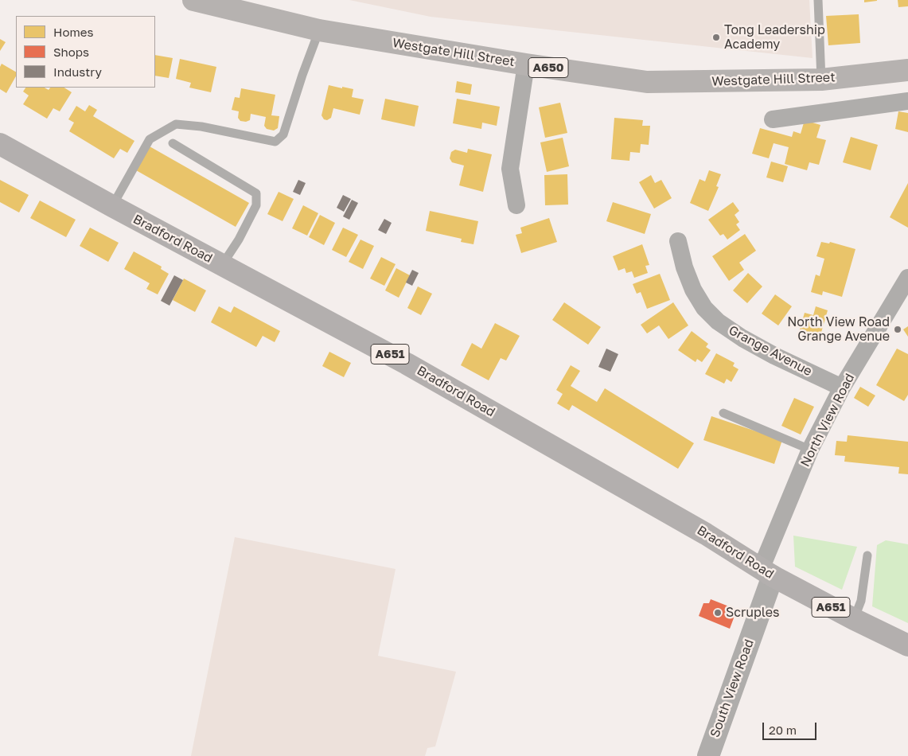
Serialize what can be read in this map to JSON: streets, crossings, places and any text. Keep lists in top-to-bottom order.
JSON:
{
  "streets": {
    "highway": ["Westgate Hill Street", "A650"],
    "main road": ["Bradford Road", "A651"],
    "street": ["Grange Avenue", "North View Road", "South View Road"]
  },
  "crossings": [
    ["Bradford Road", "North View Road"],
    ["Bradford Road", "South View Road"],
    ["Grange Avenue", "North View Road"],
    ["North View Road", "South View Road"]
  ],
  "places": ["Tong Leadership Academy", "North View Road Grange Avenue", "Scruples"],
  "legend": ["Homes", "Shops", "Industry"],
  "scale_bar": "20 m"
}
